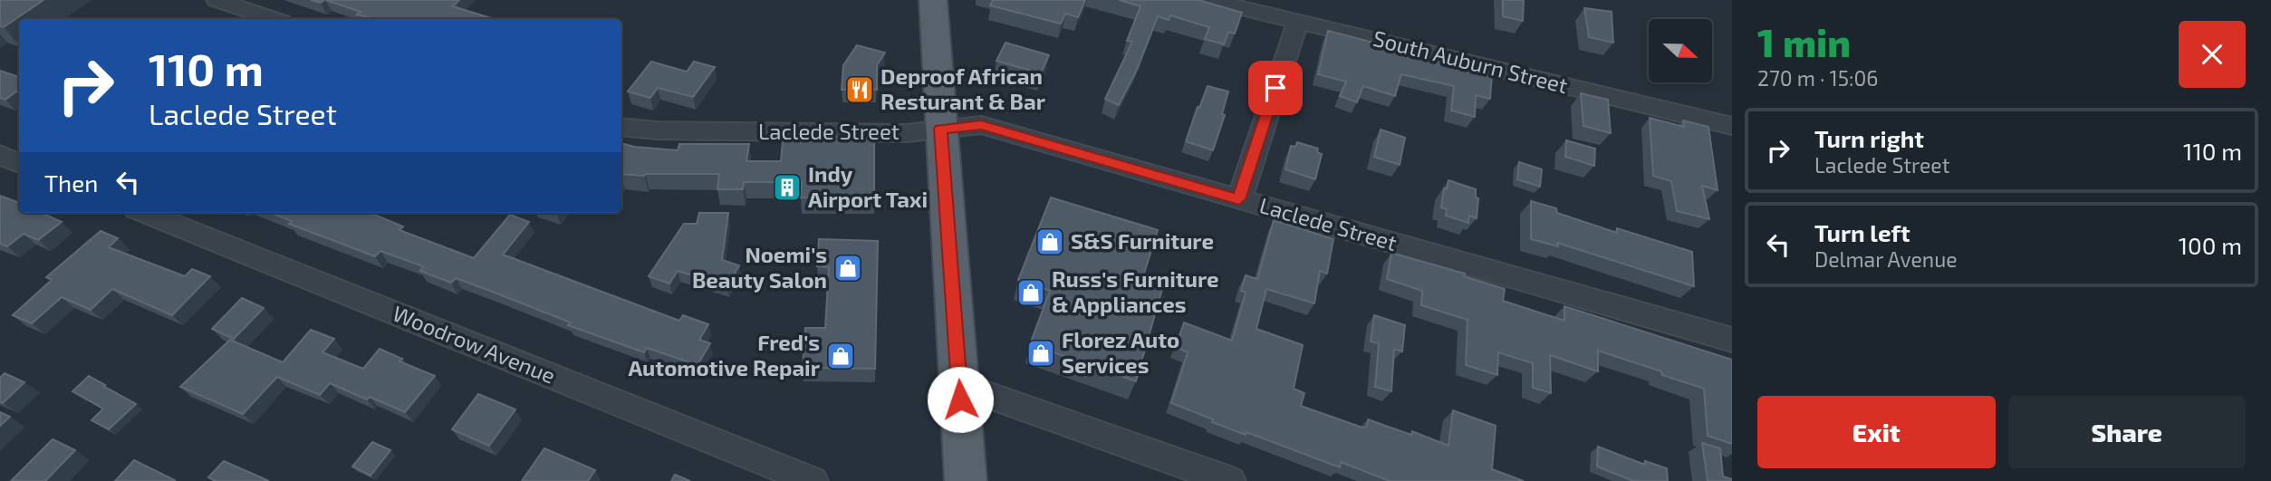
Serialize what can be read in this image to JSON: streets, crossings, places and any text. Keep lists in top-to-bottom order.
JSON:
{
  "streets": {
    "street": ["South Auburn Street", "Laclede Street", "Woodrow Avenue"]
  },
  "places": {
    "restaurant": ["Deproof African Resturant & Bar"],
    "building": ["Indy Airport Taxi"],
    "shop": [
      "S&S Furniture",
      "Noemi's Beauty Salon",
      "Russ's Furniture & Appliances",
      "Florez Auto Services",
      "Fred's Automotive Repair"
    ]
  },
  "north": "right",
  "page": {
    "heading": ["1 min", "270 m · 15:06"],
    "turn": ["110 m", "Laclede Street"],
    "list": [
      {
        "name": "Turn right",
        "note": "Laclede Street",
        "value": "110 m"
      },
      {
        "name": "Turn left",
        "note": "Delmar Avenue",
        "value": "100 m"
      }
    ],
    "then": "Then",
    "buttons": ["Exit", "Share"]
  }
}
